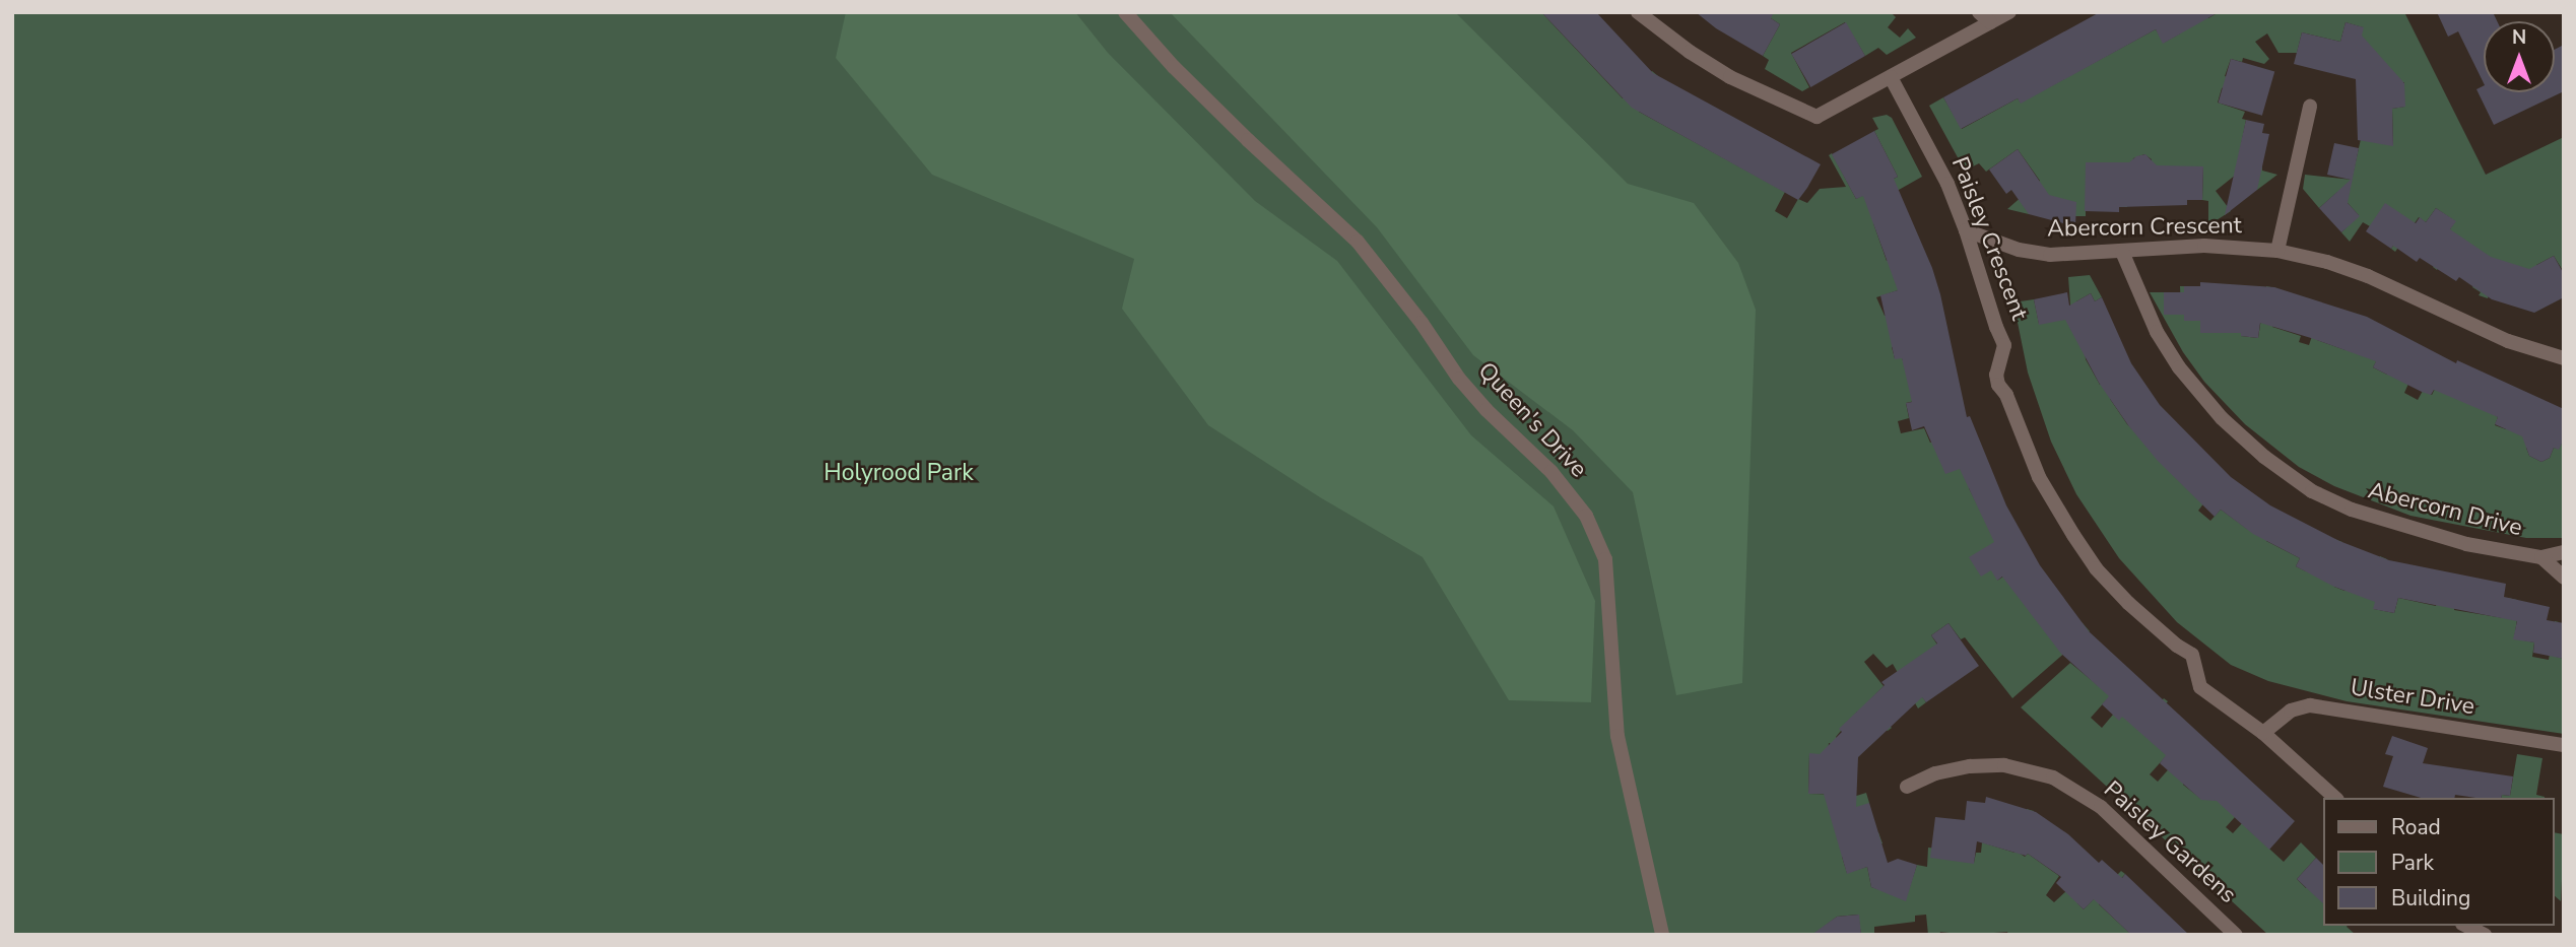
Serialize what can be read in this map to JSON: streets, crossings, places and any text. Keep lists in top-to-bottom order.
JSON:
{
  "streets": {
    "street": [
      "Abercorn Crescent",
      "Paisley Crescent",
      "Queen's Drive",
      "Abercorn Drive",
      "Ulster Drive",
      "Paisley Gardens"
    ]
  },
  "crossings": [
    ["Abercorn Crescent", "Paisley Crescent"],
    ["Abercorn Crescent", "Abercorn Drive"],
    ["Paisley Crescent", "Ulster Drive"]
  ],
  "parks": ["Holyrood Park"],
  "legend": ["Road", "Park", "Building"],
  "north": "top"
}
